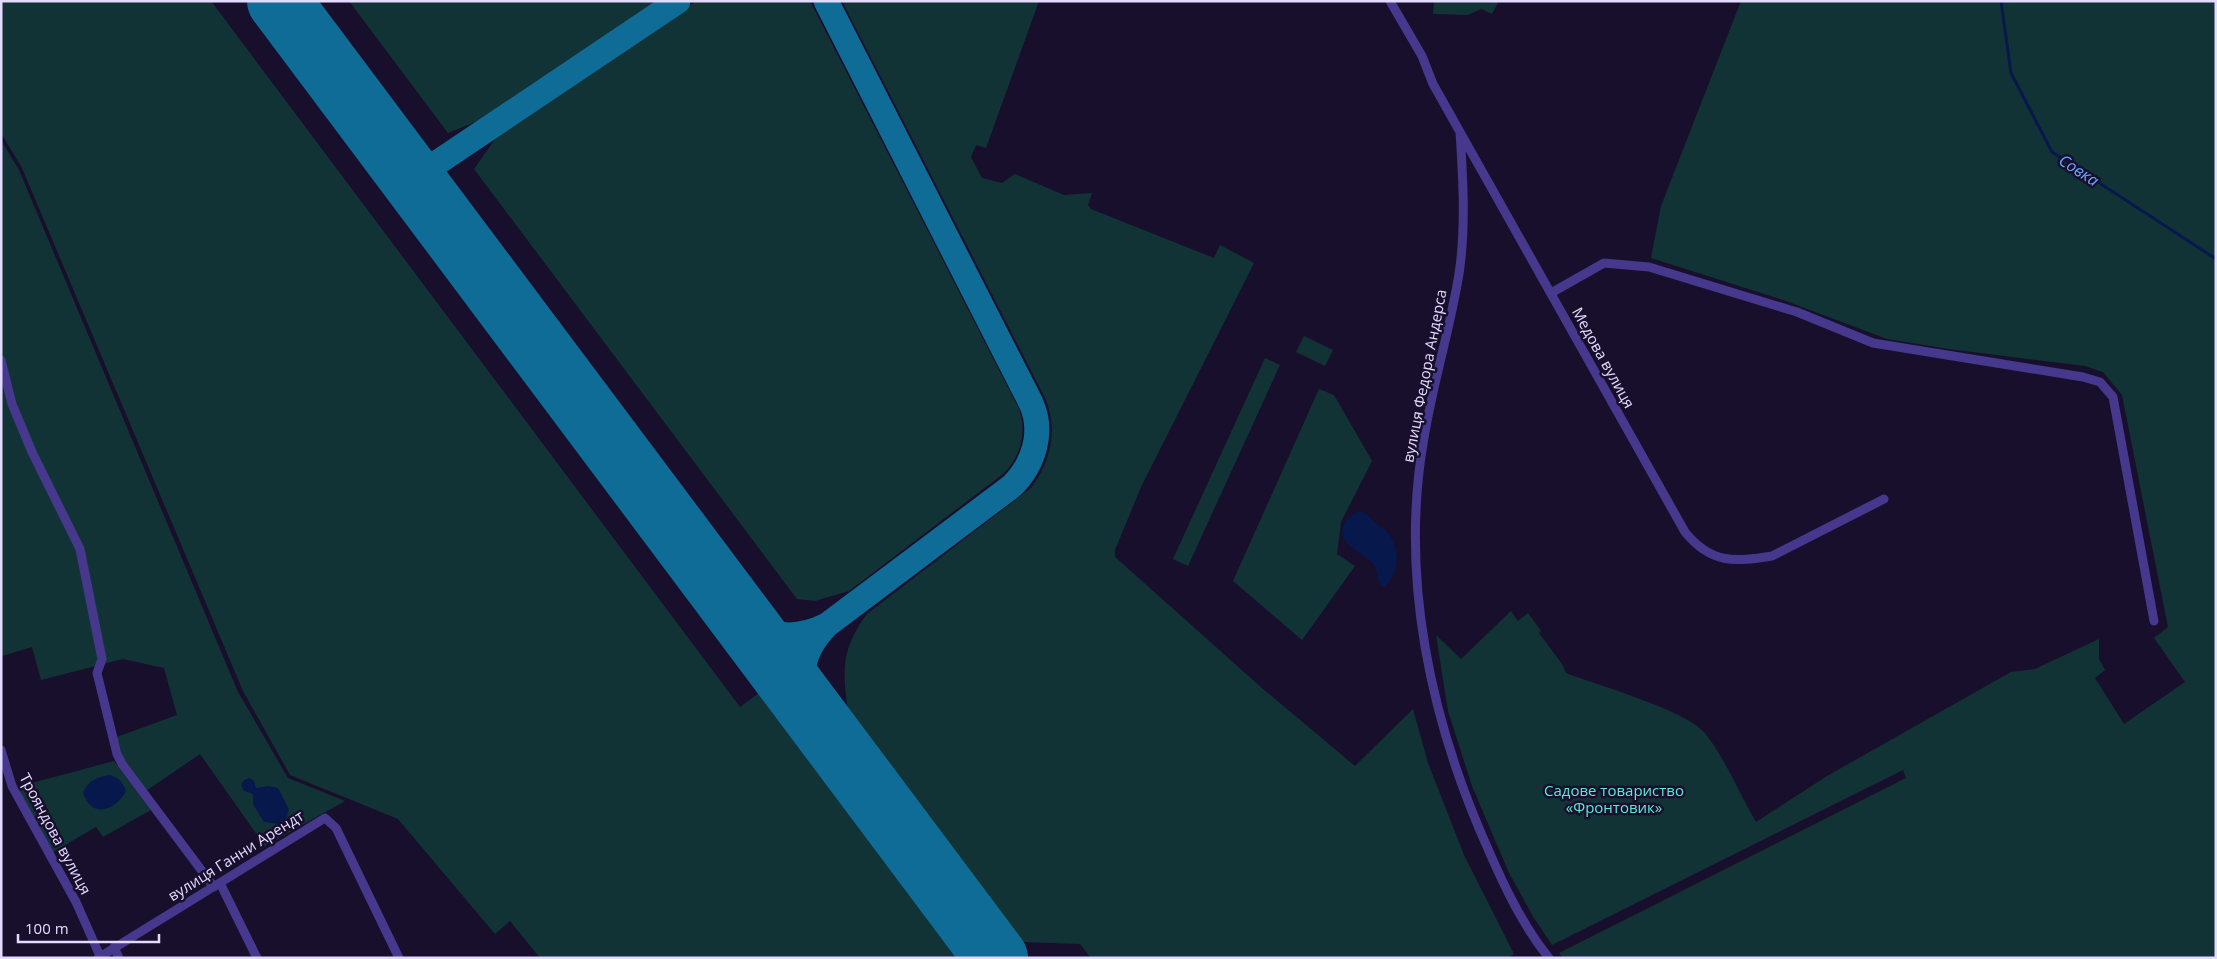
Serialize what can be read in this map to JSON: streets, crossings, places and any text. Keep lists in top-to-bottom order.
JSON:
{
  "streets": {
    "street": [
      "Медова вулиця",
      "вулиця Федора Андерса",
      "Трояндова вулиця",
      "вулиця Ганни Арендт"
    ]
  },
  "crossings": [
    ["Медова вулиця", "вулиця Федора Андерса"],
    ["Трояндова вулиця", "вулиця Ганни Арендт"]
  ],
  "water": ["Совка"],
  "parks": ["Садове товариство «Фронтовик»"],
  "scale_bar": "100 m"
}
